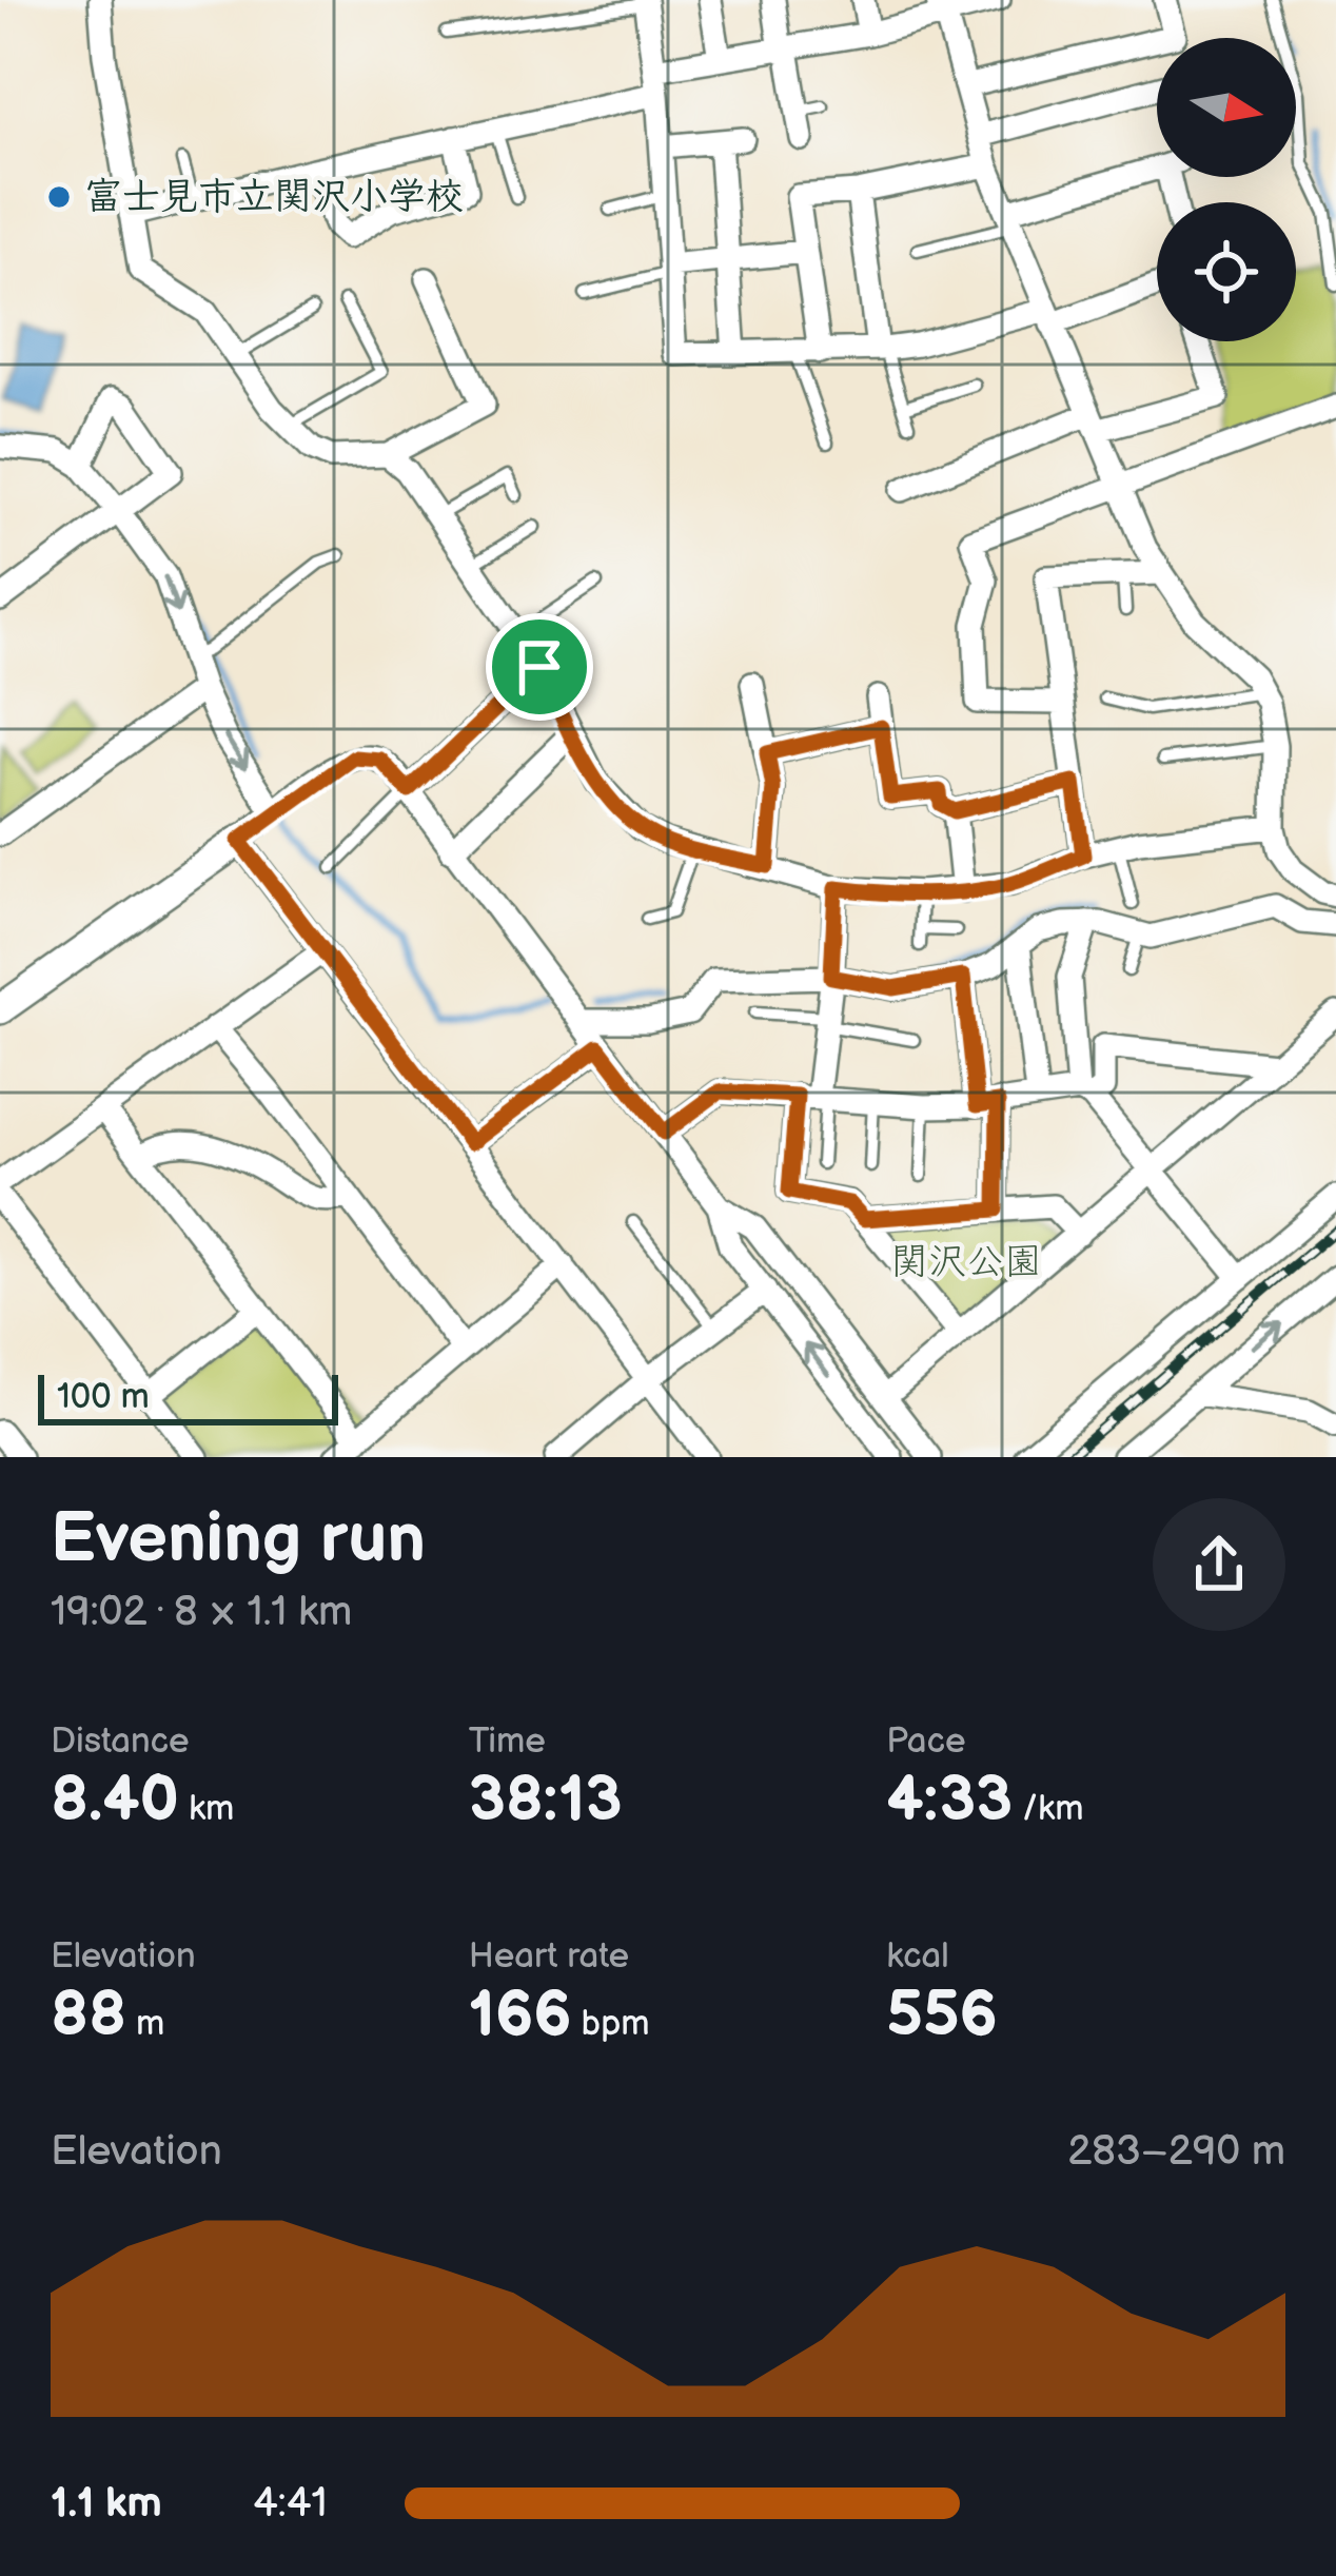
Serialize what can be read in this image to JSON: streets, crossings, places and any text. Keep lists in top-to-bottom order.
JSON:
{
  "parks": ["関沢公園"],
  "places": ["富士見市立関沢小学校"],
  "scale_bar": "100 m",
  "north": "right",
  "page": {
    "scale": "100 m",
    "heading": ["Evening run", "19:02 · 8 × 1.1 km"],
    "stats": [
      ["Distance", "8.40 km"],
      ["Time", "38:13"],
      ["Pace", "4:33 /km"],
      ["Elevation", "88 m"],
      ["Heart rate", "166 bpm"],
      ["kcal", "556"]
    ],
    "chart": ["Elevation", "283–290 m"],
    "list": [
      {
        "name": "1.1 km",
        "note": "4:41"
      }
    ]
  }
}
